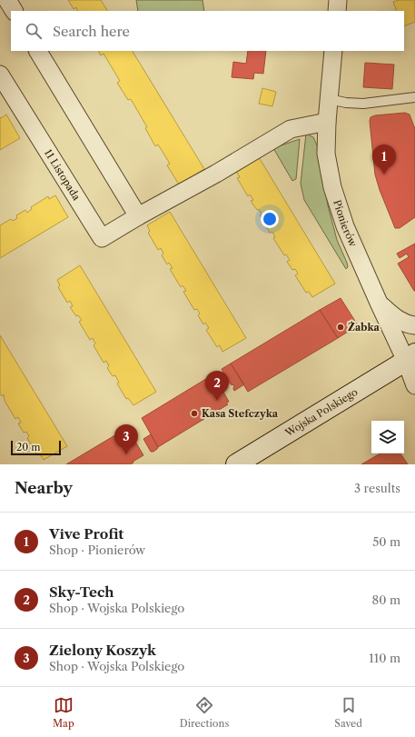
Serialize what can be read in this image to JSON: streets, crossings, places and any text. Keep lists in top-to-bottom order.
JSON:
{
  "streets": {
    "street": ["11 Listopada", "Pionierów", "Wojska Polskiego"]
  },
  "crossings": [
    ["11 Listopada", "Pionierów"],
    ["Pionierów", "Wojska Polskiego"]
  ],
  "places": ["Żabka", "Kasa Stefczyka"],
  "scale_bar": "20 m",
  "page": {
    "search": "Search here",
    "pins": ["1", "2", "3"],
    "scale": "20 m",
    "heading": ["Nearby", "3 results"],
    "list": [
      {
        "mark": "1",
        "name": "Vive Profit",
        "note": "Shop · Pionierów",
        "value": "50 m"
      },
      {
        "mark": "2",
        "name": "Sky-Tech",
        "note": "Shop · Wojska Polskiego",
        "value": "80 m"
      },
      {
        "mark": "3",
        "name": "Zielony Koszyk",
        "note": "Shop · Wojska Polskiego",
        "value": "110 m"
      }
    ],
    "nav": ["Map", "Directions", "Saved"]
  }
}
